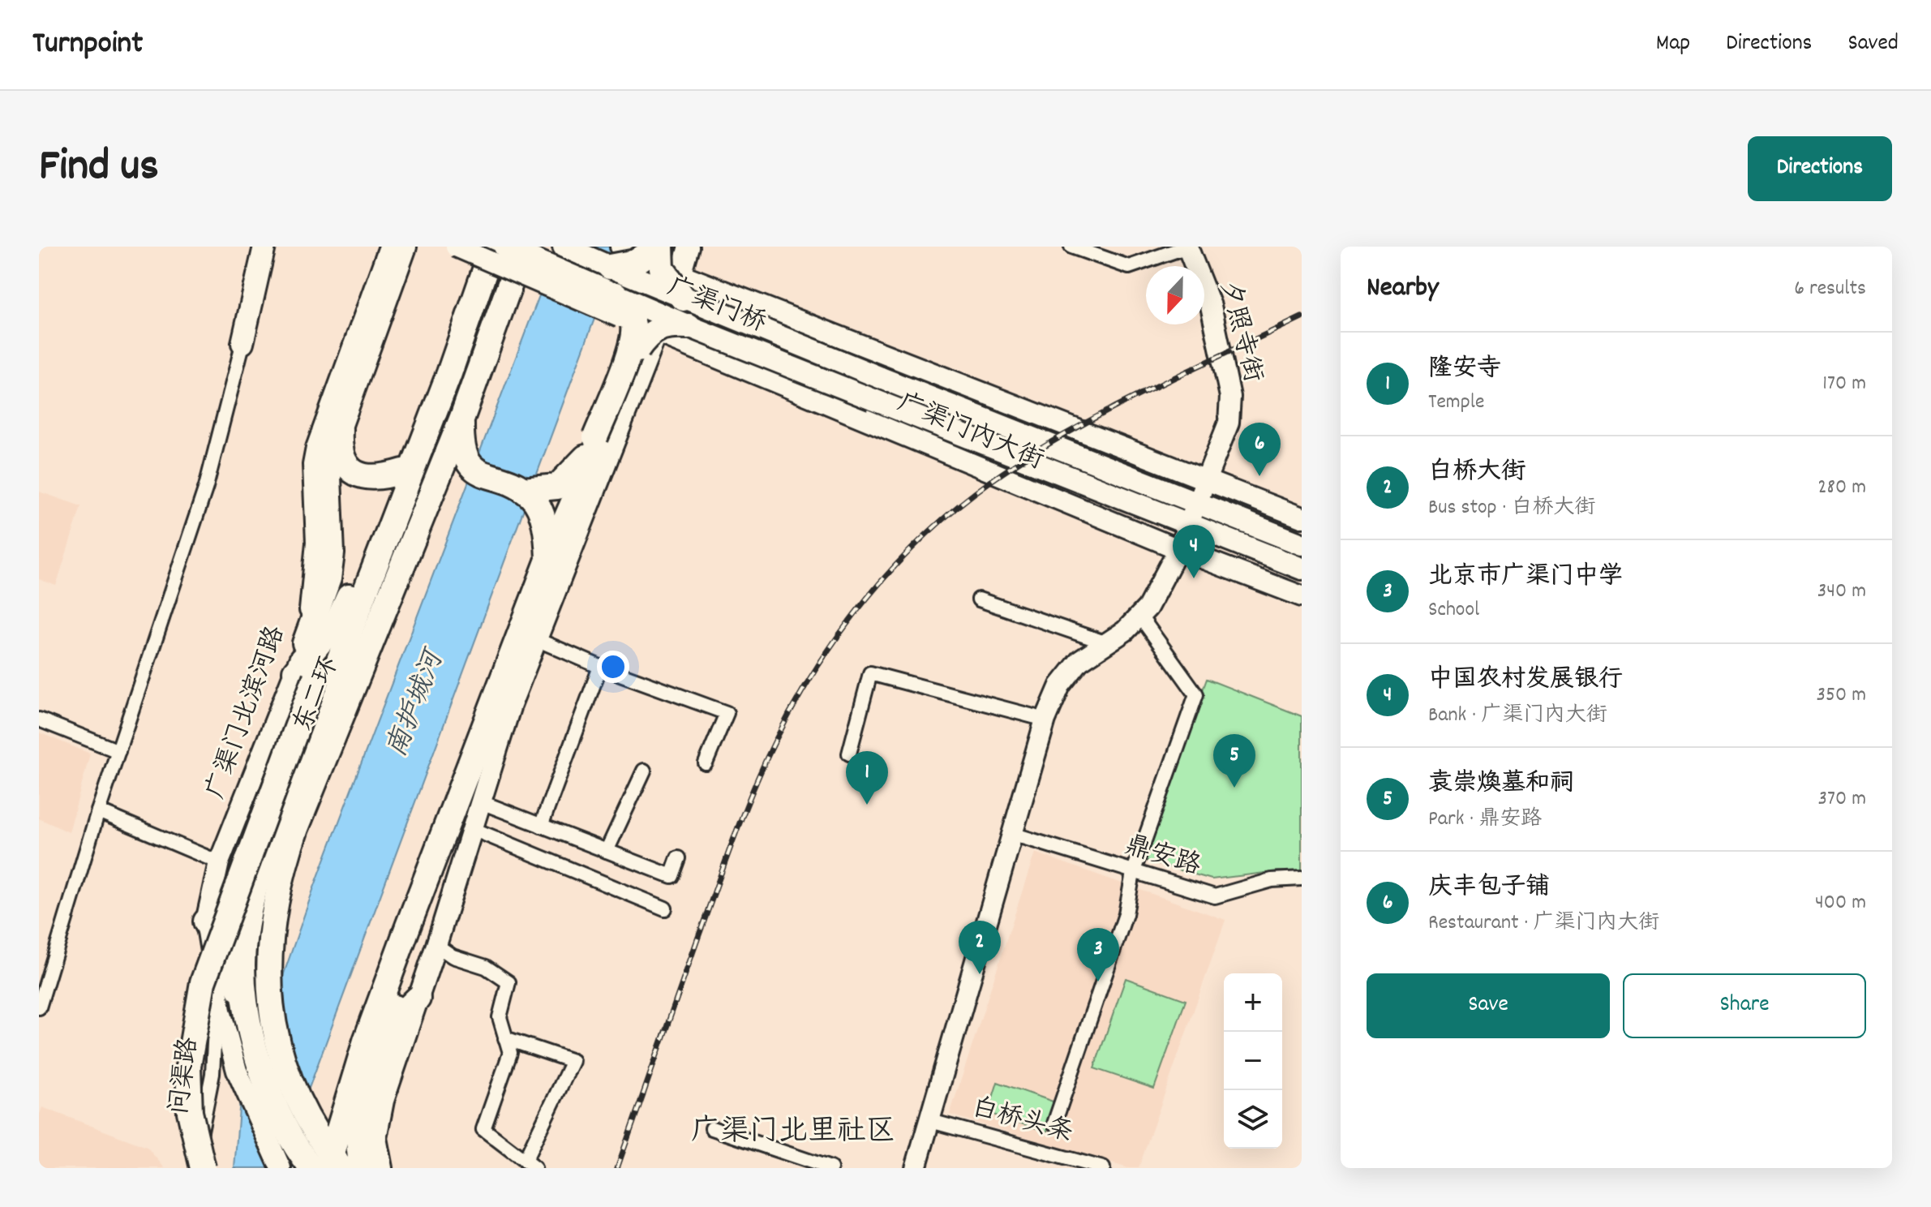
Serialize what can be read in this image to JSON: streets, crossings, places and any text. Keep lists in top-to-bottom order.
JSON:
{
  "streets": {
    "highway": ["东二环"],
    "main road": ["广渠门桥", "广渠门内大街"],
    "street": [
      "夕照寺街",
      "广渠门北滨河路",
      "鼎安路",
      "问渠路",
      "白桥头条"
    ]
  },
  "crossings": [
    ["广渠门桥", "广渠门内大街"],
    ["夕照寺街", "广渠门内大街"],
    ["广渠门北滨河路", "问渠路"]
  ],
  "districts": ["广渠门北里社区"],
  "water": ["南护城河"],
  "north": "bottom",
  "page": {
    "header": "Turnpoint",
    "nav": ["Map", "Directions", "Saved"],
    "title": "Find us",
    "buttons": [
      "Directions",
      ["Save", "Share"]
    ],
    "heading": ["Nearby", "6 results"],
    "list": [
      {
        "mark": "1",
        "name": "隆安寺",
        "note": "Temple",
        "value": "170 m"
      },
      {
        "mark": "2",
        "name": "白桥大街",
        "note": "Bus stop · 白桥大街",
        "value": "280 m"
      },
      {
        "mark": "3",
        "name": "北京市广渠门中学",
        "note": "School",
        "value": "340 m"
      },
      {
        "mark": "4",
        "name": "中国农村发展银行",
        "note": "Bank · 广渠门内大街",
        "value": "350 m"
      },
      {
        "mark": "5",
        "name": "袁崇焕墓和祠",
        "note": "Park · 鼎安路",
        "value": "370 m"
      },
      {
        "mark": "6",
        "name": "庆丰包子铺",
        "note": "Restaurant · 广渠门内大街",
        "value": "400 m"
      }
    ],
    "pins": [
      "6",
      "4",
      "5",
      "1",
      "2",
      "3"
    ],
    "map_buttons": ["+", "−"]
  }
}
